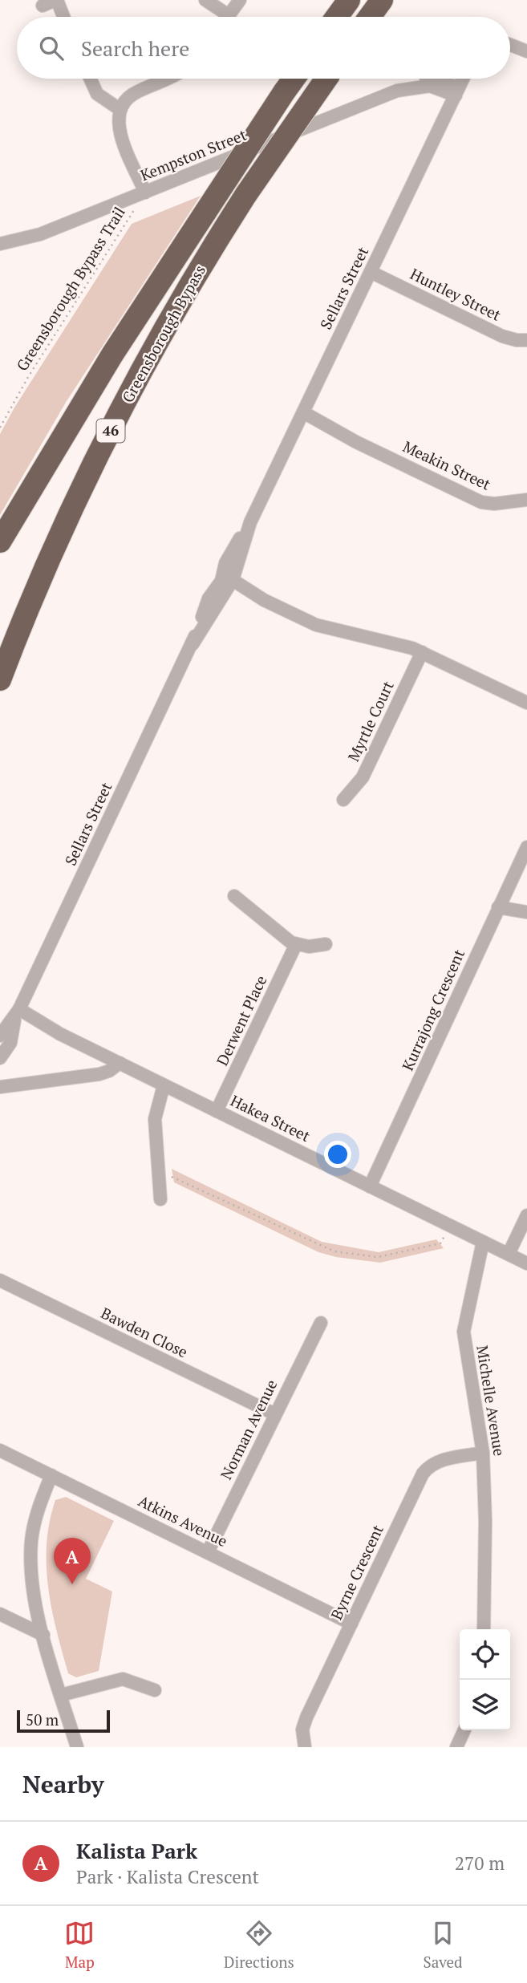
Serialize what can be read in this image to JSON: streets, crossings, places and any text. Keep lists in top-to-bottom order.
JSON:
{
  "streets": {
    "highway": ["Greensborough Bypass", "46"],
    "street": [
      "Kempston Street",
      "Sellars Street",
      "Huntley Street",
      "Meakin Street",
      "Myrtle Court",
      "Kurrajong Crescent",
      "Derwent Place",
      "Hakea Street",
      "Bawden Close",
      "Michelle Avenue",
      "Norman Avenue",
      "Atkins Avenue",
      "Byrne Crescent"
    ],
    "path": ["Greensborough Bypass Trail"]
  },
  "crossings": [
    ["Kempston Street", "Sellars Street"],
    ["Kempston Street", "Greensborough Bypass Trail"],
    ["Sellars Street", "Huntley Street"],
    ["Sellars Street", "Meakin Street"],
    ["Sellars Street", "Hakea Street"],
    ["Kurrajong Crescent", "Hakea Street"],
    ["Derwent Place", "Hakea Street"],
    ["Hakea Street", "Michelle Avenue"],
    ["Bawden Close", "Norman Avenue"],
    ["Michelle Avenue", "Byrne Crescent"],
    ["Norman Avenue", "Atkins Avenue"],
    ["Atkins Avenue", "Byrne Crescent"]
  ],
  "scale_bar": "50 m",
  "page": {
    "search": "Search here",
    "pins": "A",
    "scale": "50 m",
    "heading": "Nearby",
    "list": [
      {
        "mark": "A",
        "name": "Kalista Park",
        "note": "Park · Kalista Crescent",
        "value": "270 m"
      }
    ],
    "nav": ["Map", "Directions", "Saved"]
  }
}
